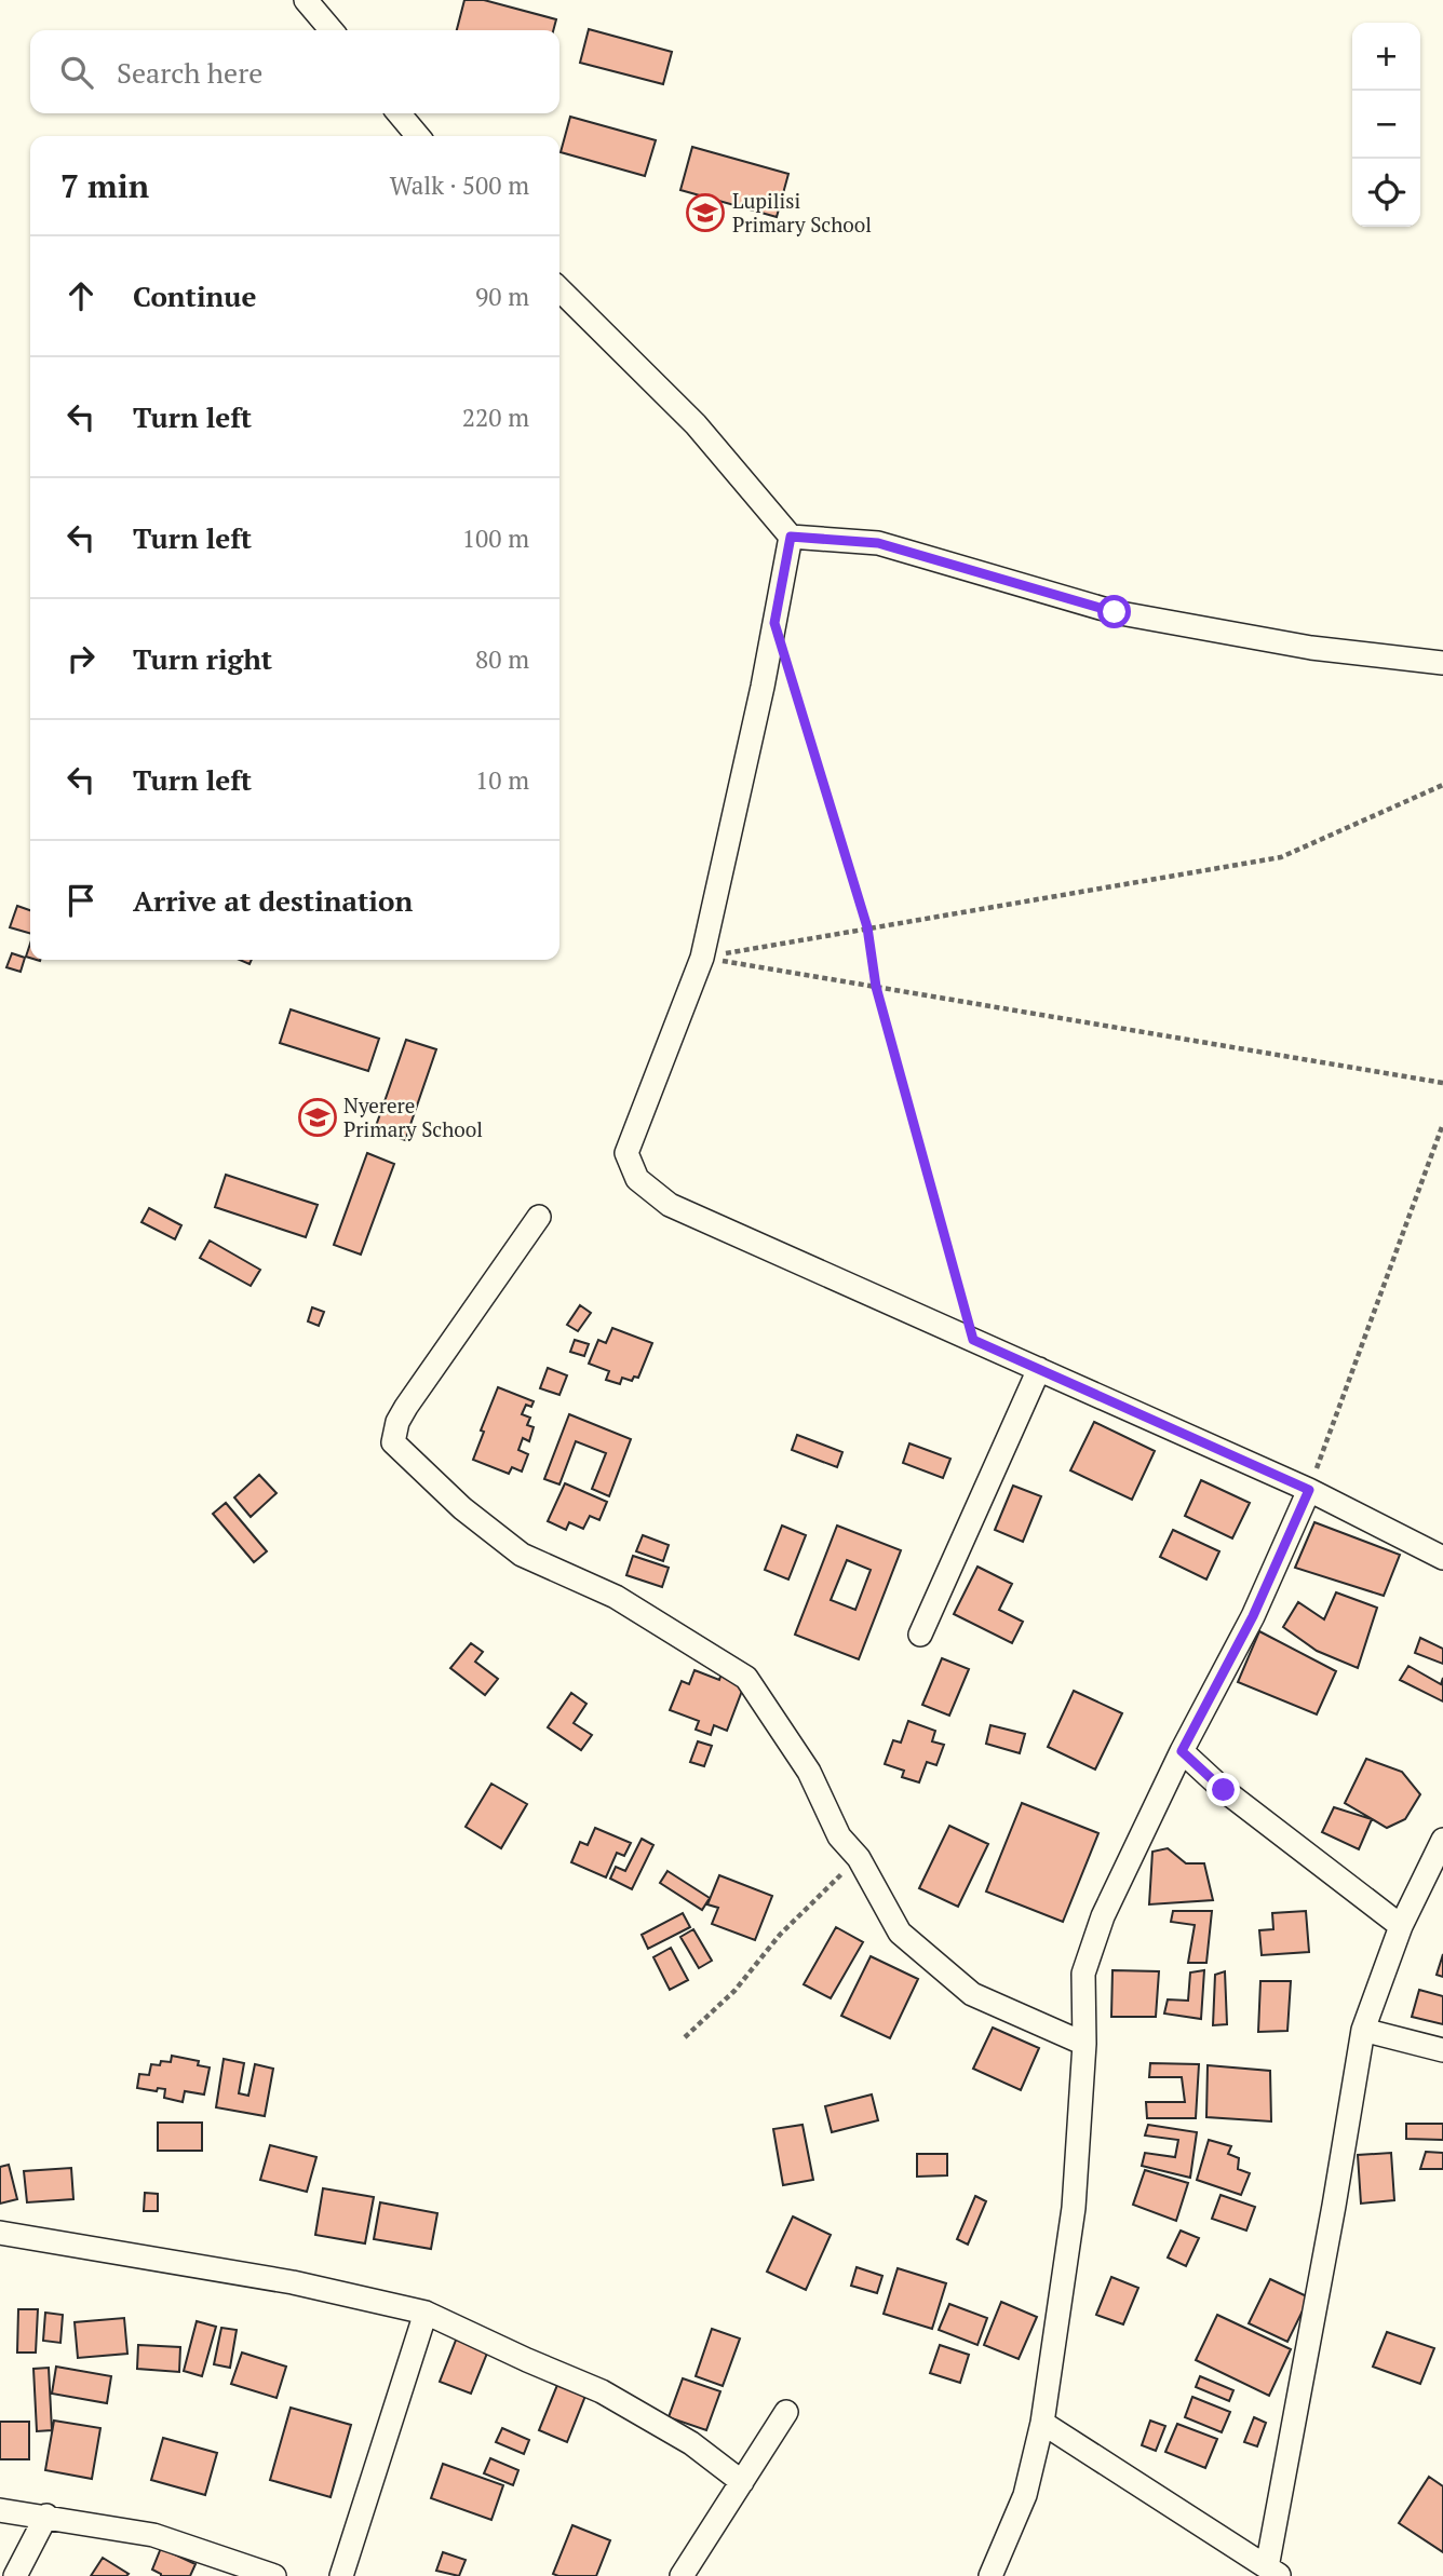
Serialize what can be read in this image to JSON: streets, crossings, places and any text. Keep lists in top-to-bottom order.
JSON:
{
  "places": {
    "school or university": ["Lupilisi Primary School", "Nyerere Primary School"]
  },
  "page": {
    "map_buttons": ["+", "−"],
    "search": "Search here",
    "heading": ["7 min", "Walk · 500 m"],
    "list": [
      ["Continue", "90 m"],
      ["Turn left", "220 m"],
      ["Turn left", "100 m"],
      ["Turn right", "80 m"],
      ["Turn left", "10 m"],
      "Arrive at destination"
    ]
  }
}
